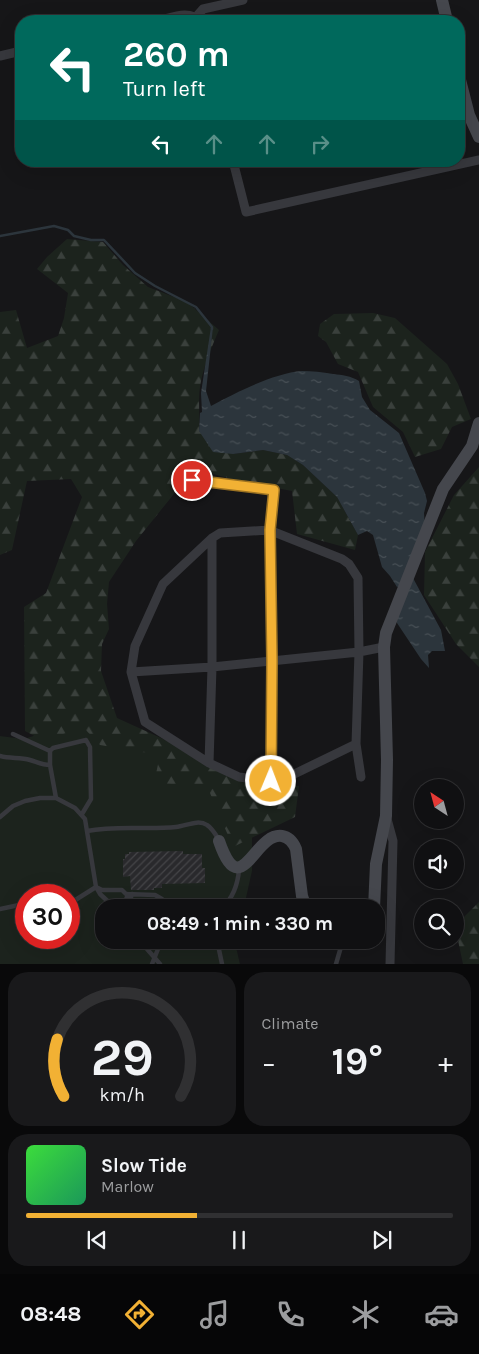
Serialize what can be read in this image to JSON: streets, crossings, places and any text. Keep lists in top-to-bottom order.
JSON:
{
  "north": "top left",
  "page": {
    "turn": ["260 m", "Turn left"],
    "limit": "30",
    "trip": "08:49 · 1 min · 330 m",
    "tile": "Climate",
    "heat": ["−", "19°", "+"],
    "song": ["Slow Tide", "Marlow"],
    "tabs": "08:48",
    "gauge": ["29", "km/h"]
  }
}
